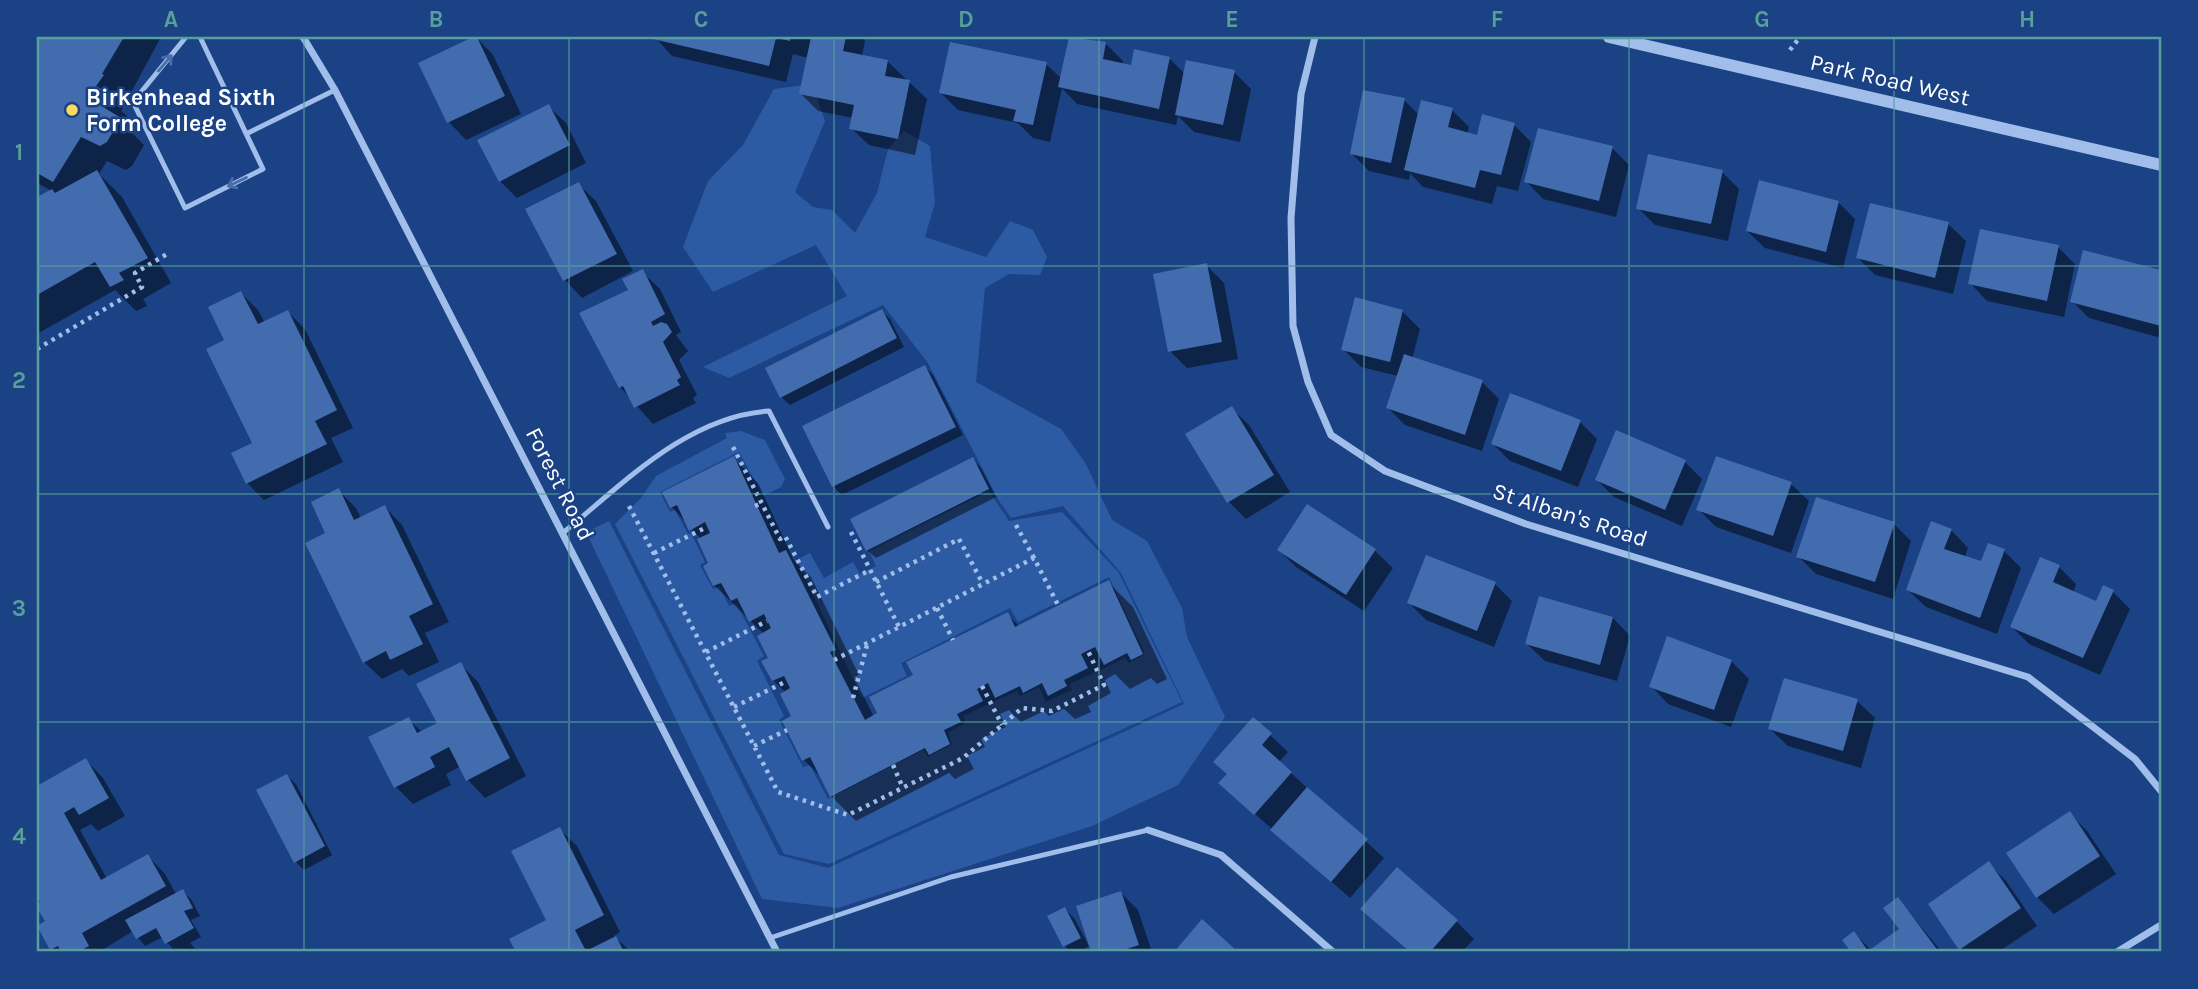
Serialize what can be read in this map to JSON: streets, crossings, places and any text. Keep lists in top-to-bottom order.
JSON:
{
  "streets": {
    "street": ["Park Road West", "Forest Road", "St Alban's Road"]
  },
  "places": ["Birkenhead Sixth Form College"],
  "grid": {
    "columns": [
      "A",
      "B",
      "C",
      "D",
      "E",
      "F",
      "G",
      "H"
    ],
    "rows": [
      "1",
      "2",
      "3",
      "4"
    ]
  }
}
